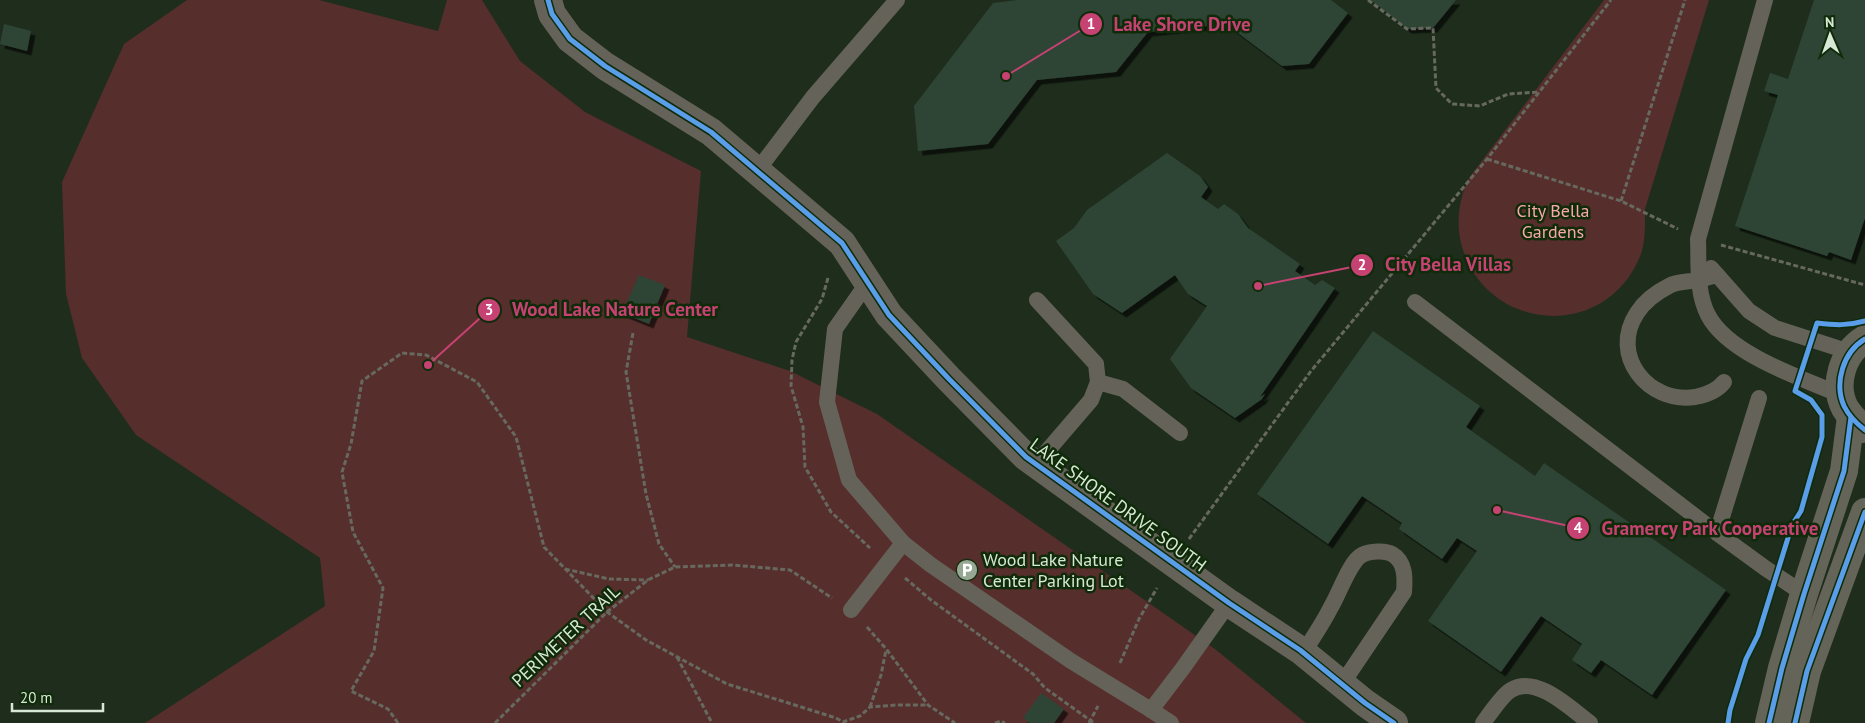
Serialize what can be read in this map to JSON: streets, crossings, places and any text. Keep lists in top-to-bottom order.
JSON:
{
  "streets": {
    "street": ["LAKE SHORE DRIVE SOUTH"],
    "path": ["PERIMETER TRAIL"]
  },
  "parks": ["City Bella Gardens"],
  "places": {
    "other": [
      "Lake Shore Drive",
      "City Bella Villas",
      "Wood Lake Nature Center",
      "Gramercy Park Cooperative"
    ],
    "parking": ["Wood Lake Nature Center Parking Lot"]
  },
  "scale_bar": "20 m",
  "north": "top"
}
